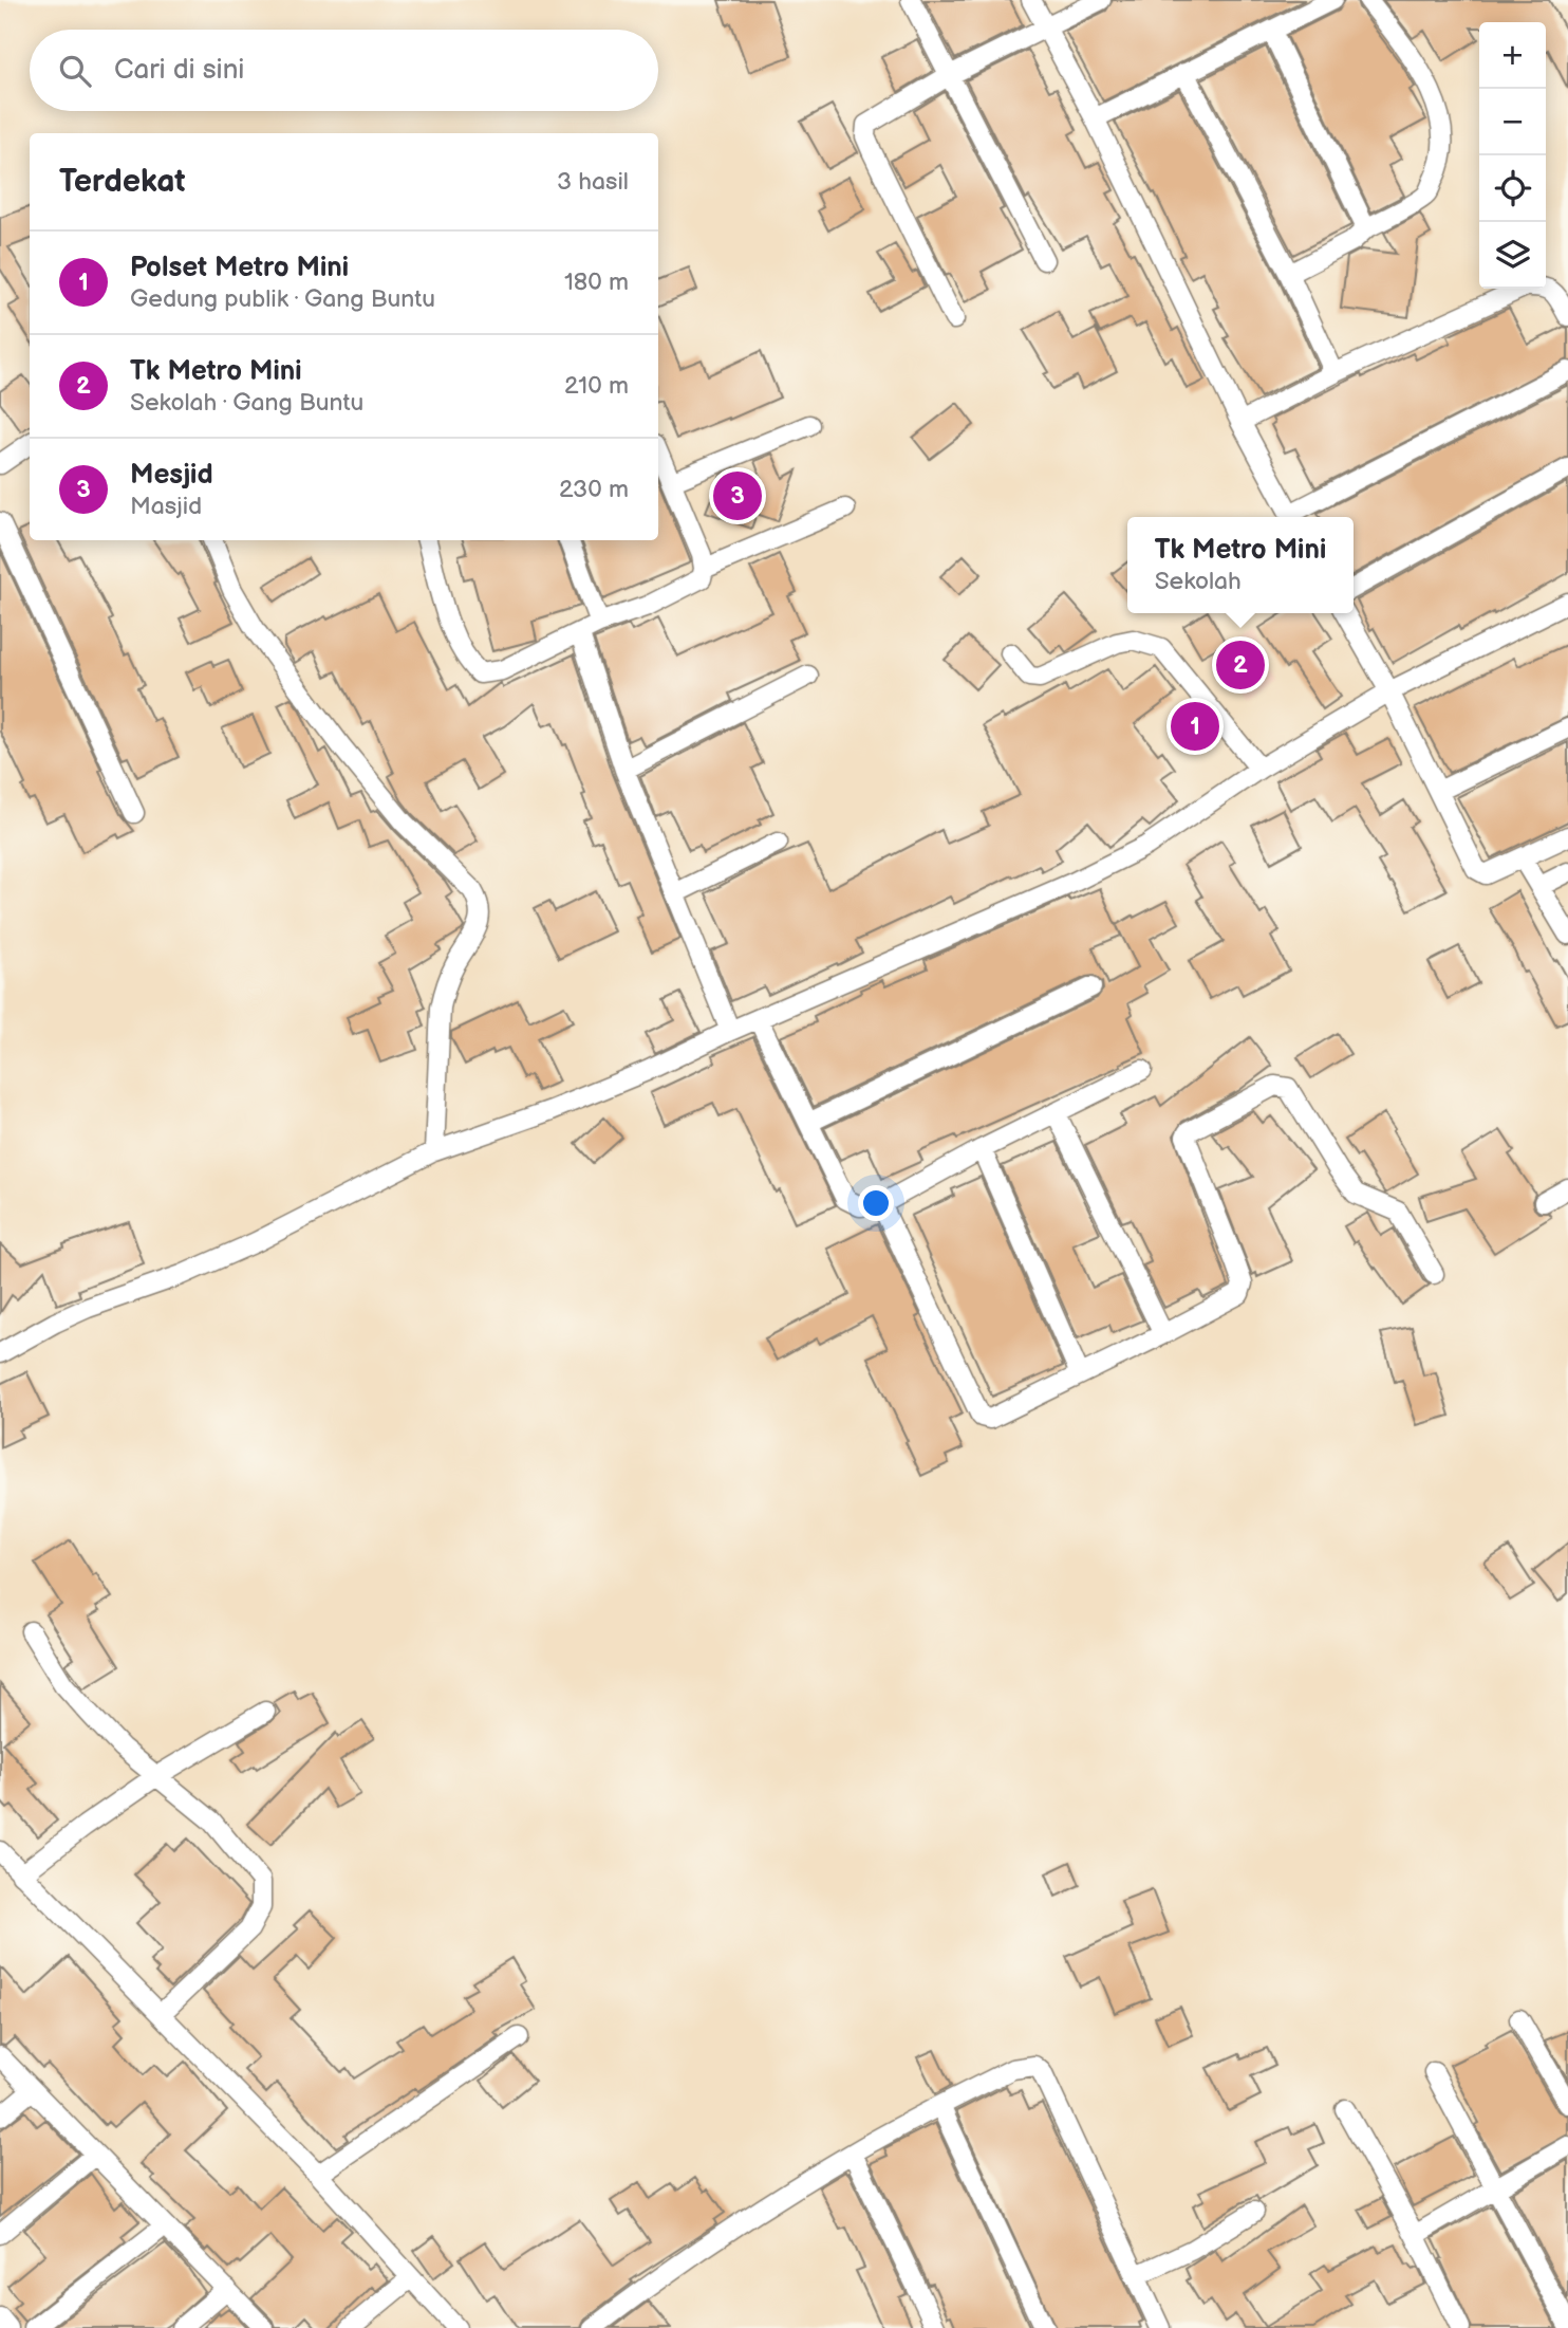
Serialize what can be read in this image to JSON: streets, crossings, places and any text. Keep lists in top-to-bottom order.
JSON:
{
  "page": {
    "map_buttons": ["+", "−"],
    "search": "Cari di sini",
    "heading": ["Terdekat", "3 hasil"],
    "list": [
      {
        "mark": "1",
        "name": "Polset Metro Mini",
        "note": "Gedung publik · Gang Buntu",
        "value": "180 m"
      },
      {
        "mark": "2",
        "name": "Tk Metro Mini",
        "note": "Sekolah · Gang Buntu",
        "value": "210 m"
      },
      {
        "mark": "3",
        "name": "Mesjid",
        "note": "Masjid",
        "value": "230 m"
      }
    ],
    "pins": ["3", "2", "1"],
    "popup": ["Tk Metro Mini", "Sekolah"]
  }
}
